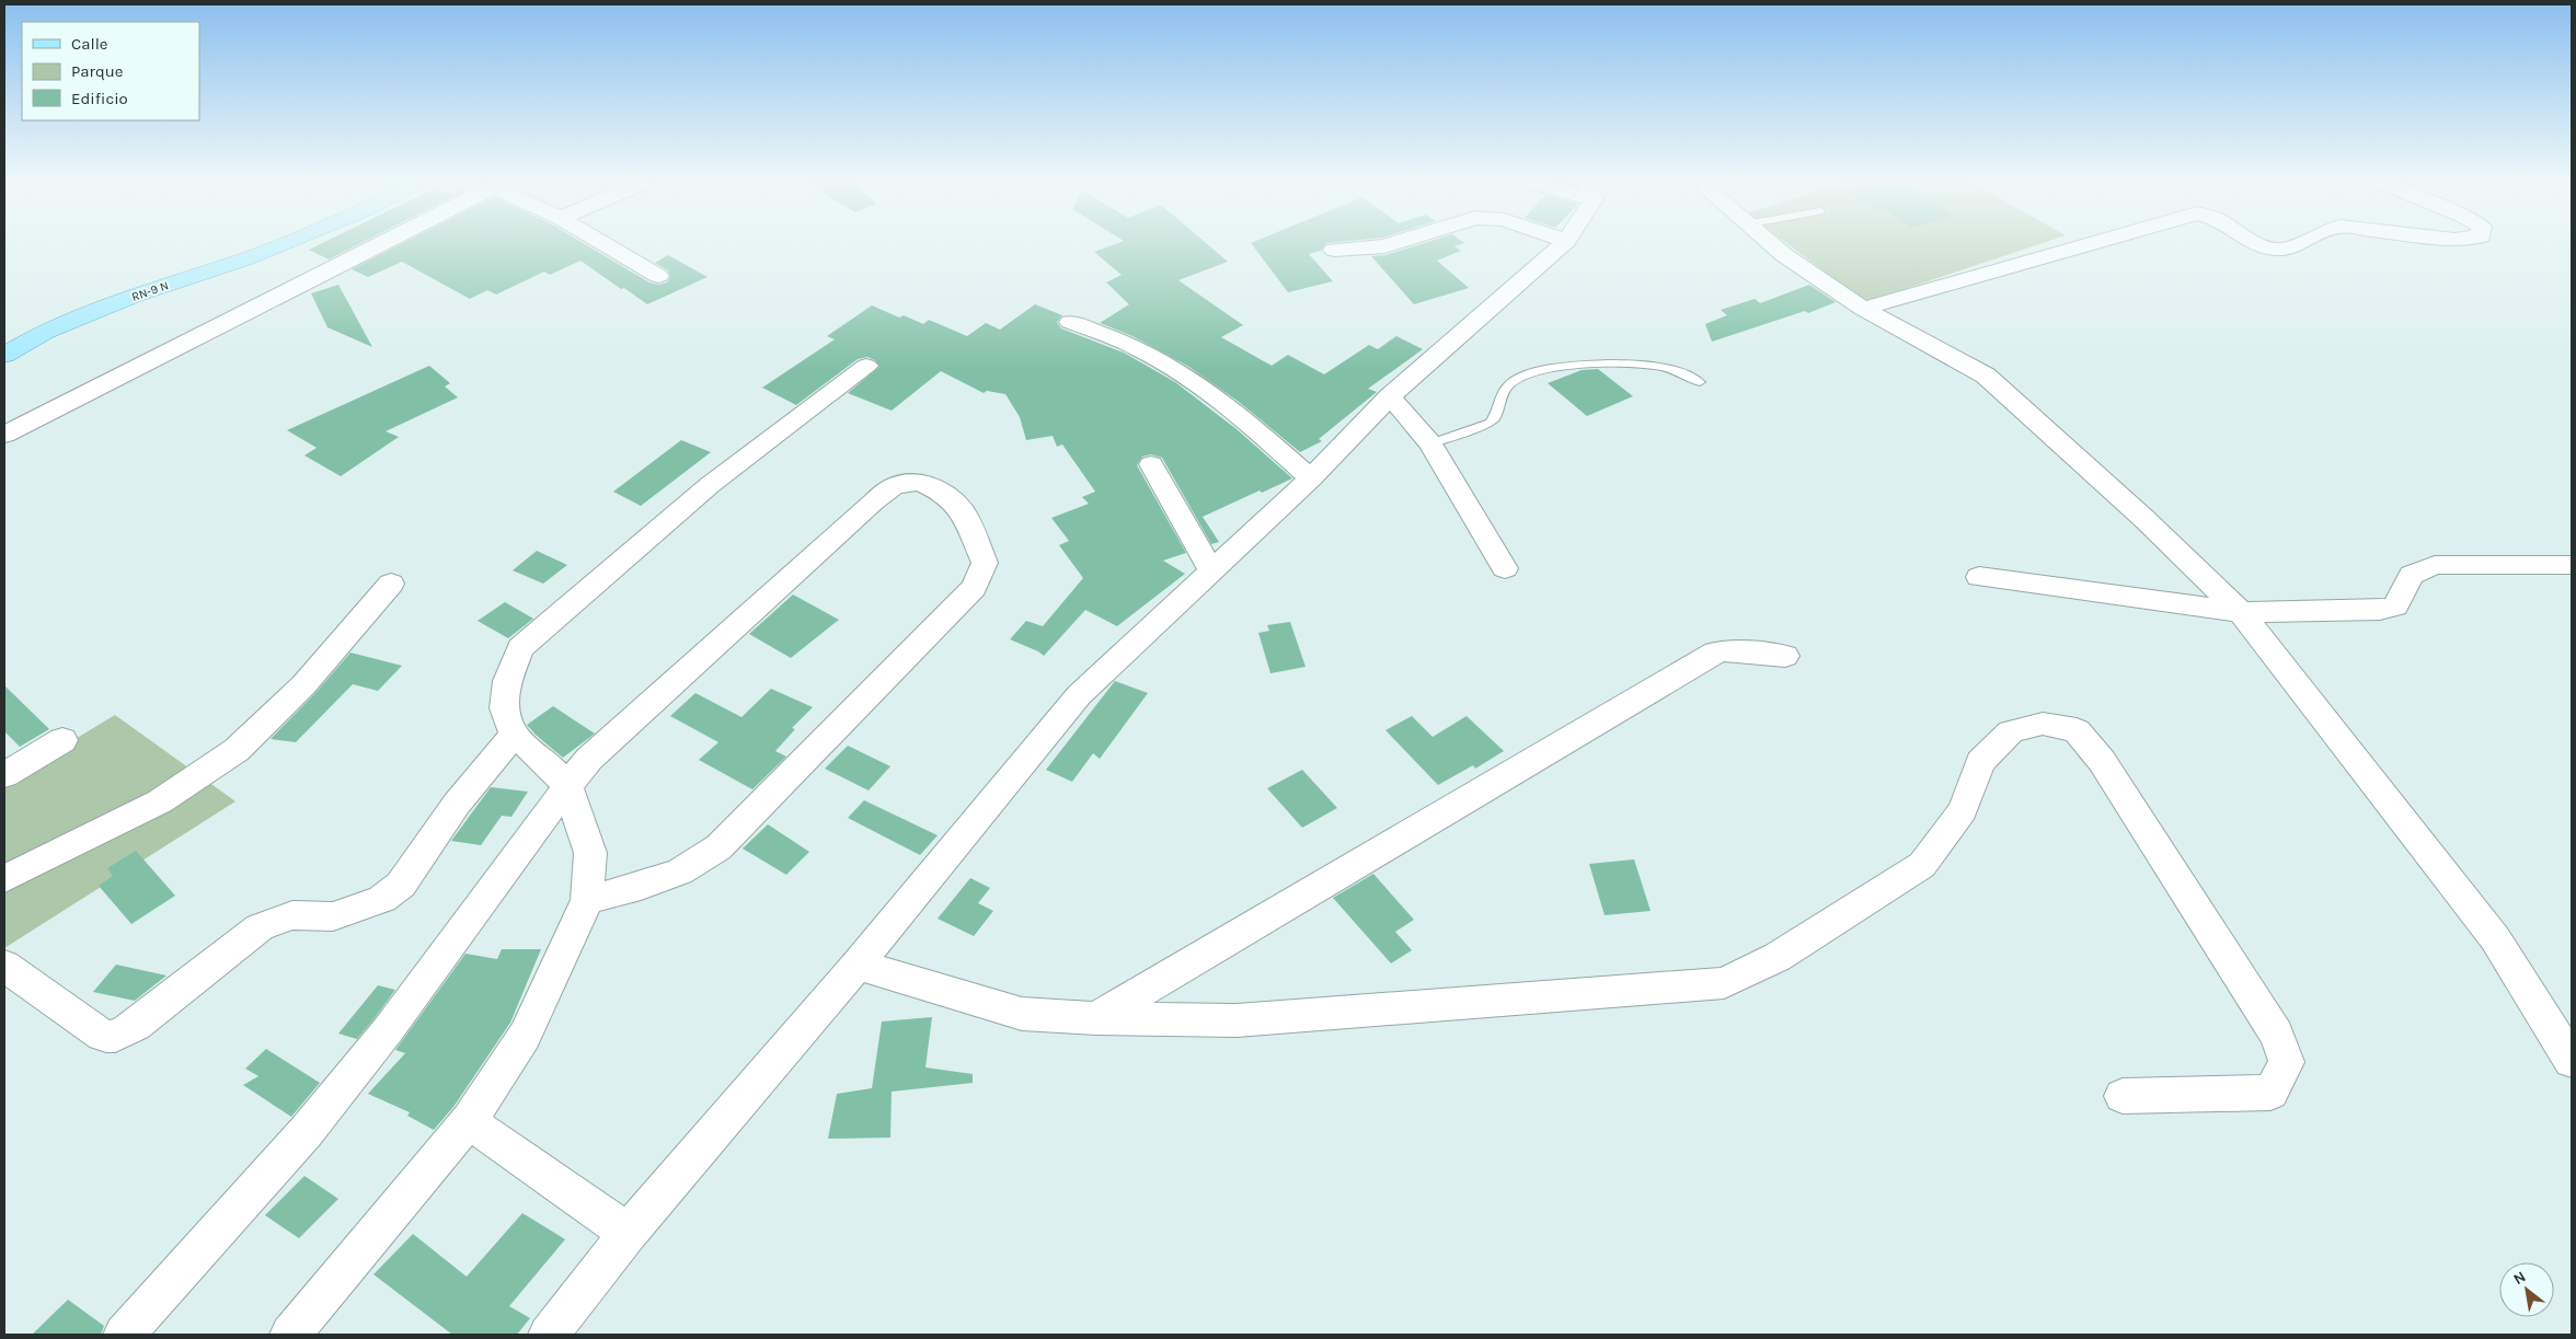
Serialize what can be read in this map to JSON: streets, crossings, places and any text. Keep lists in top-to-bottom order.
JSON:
{
  "streets": {
    "main road": ["RN-9 N"]
  },
  "legend": ["Calle", "Parque", "Edificio"],
  "north": "top left"
}
